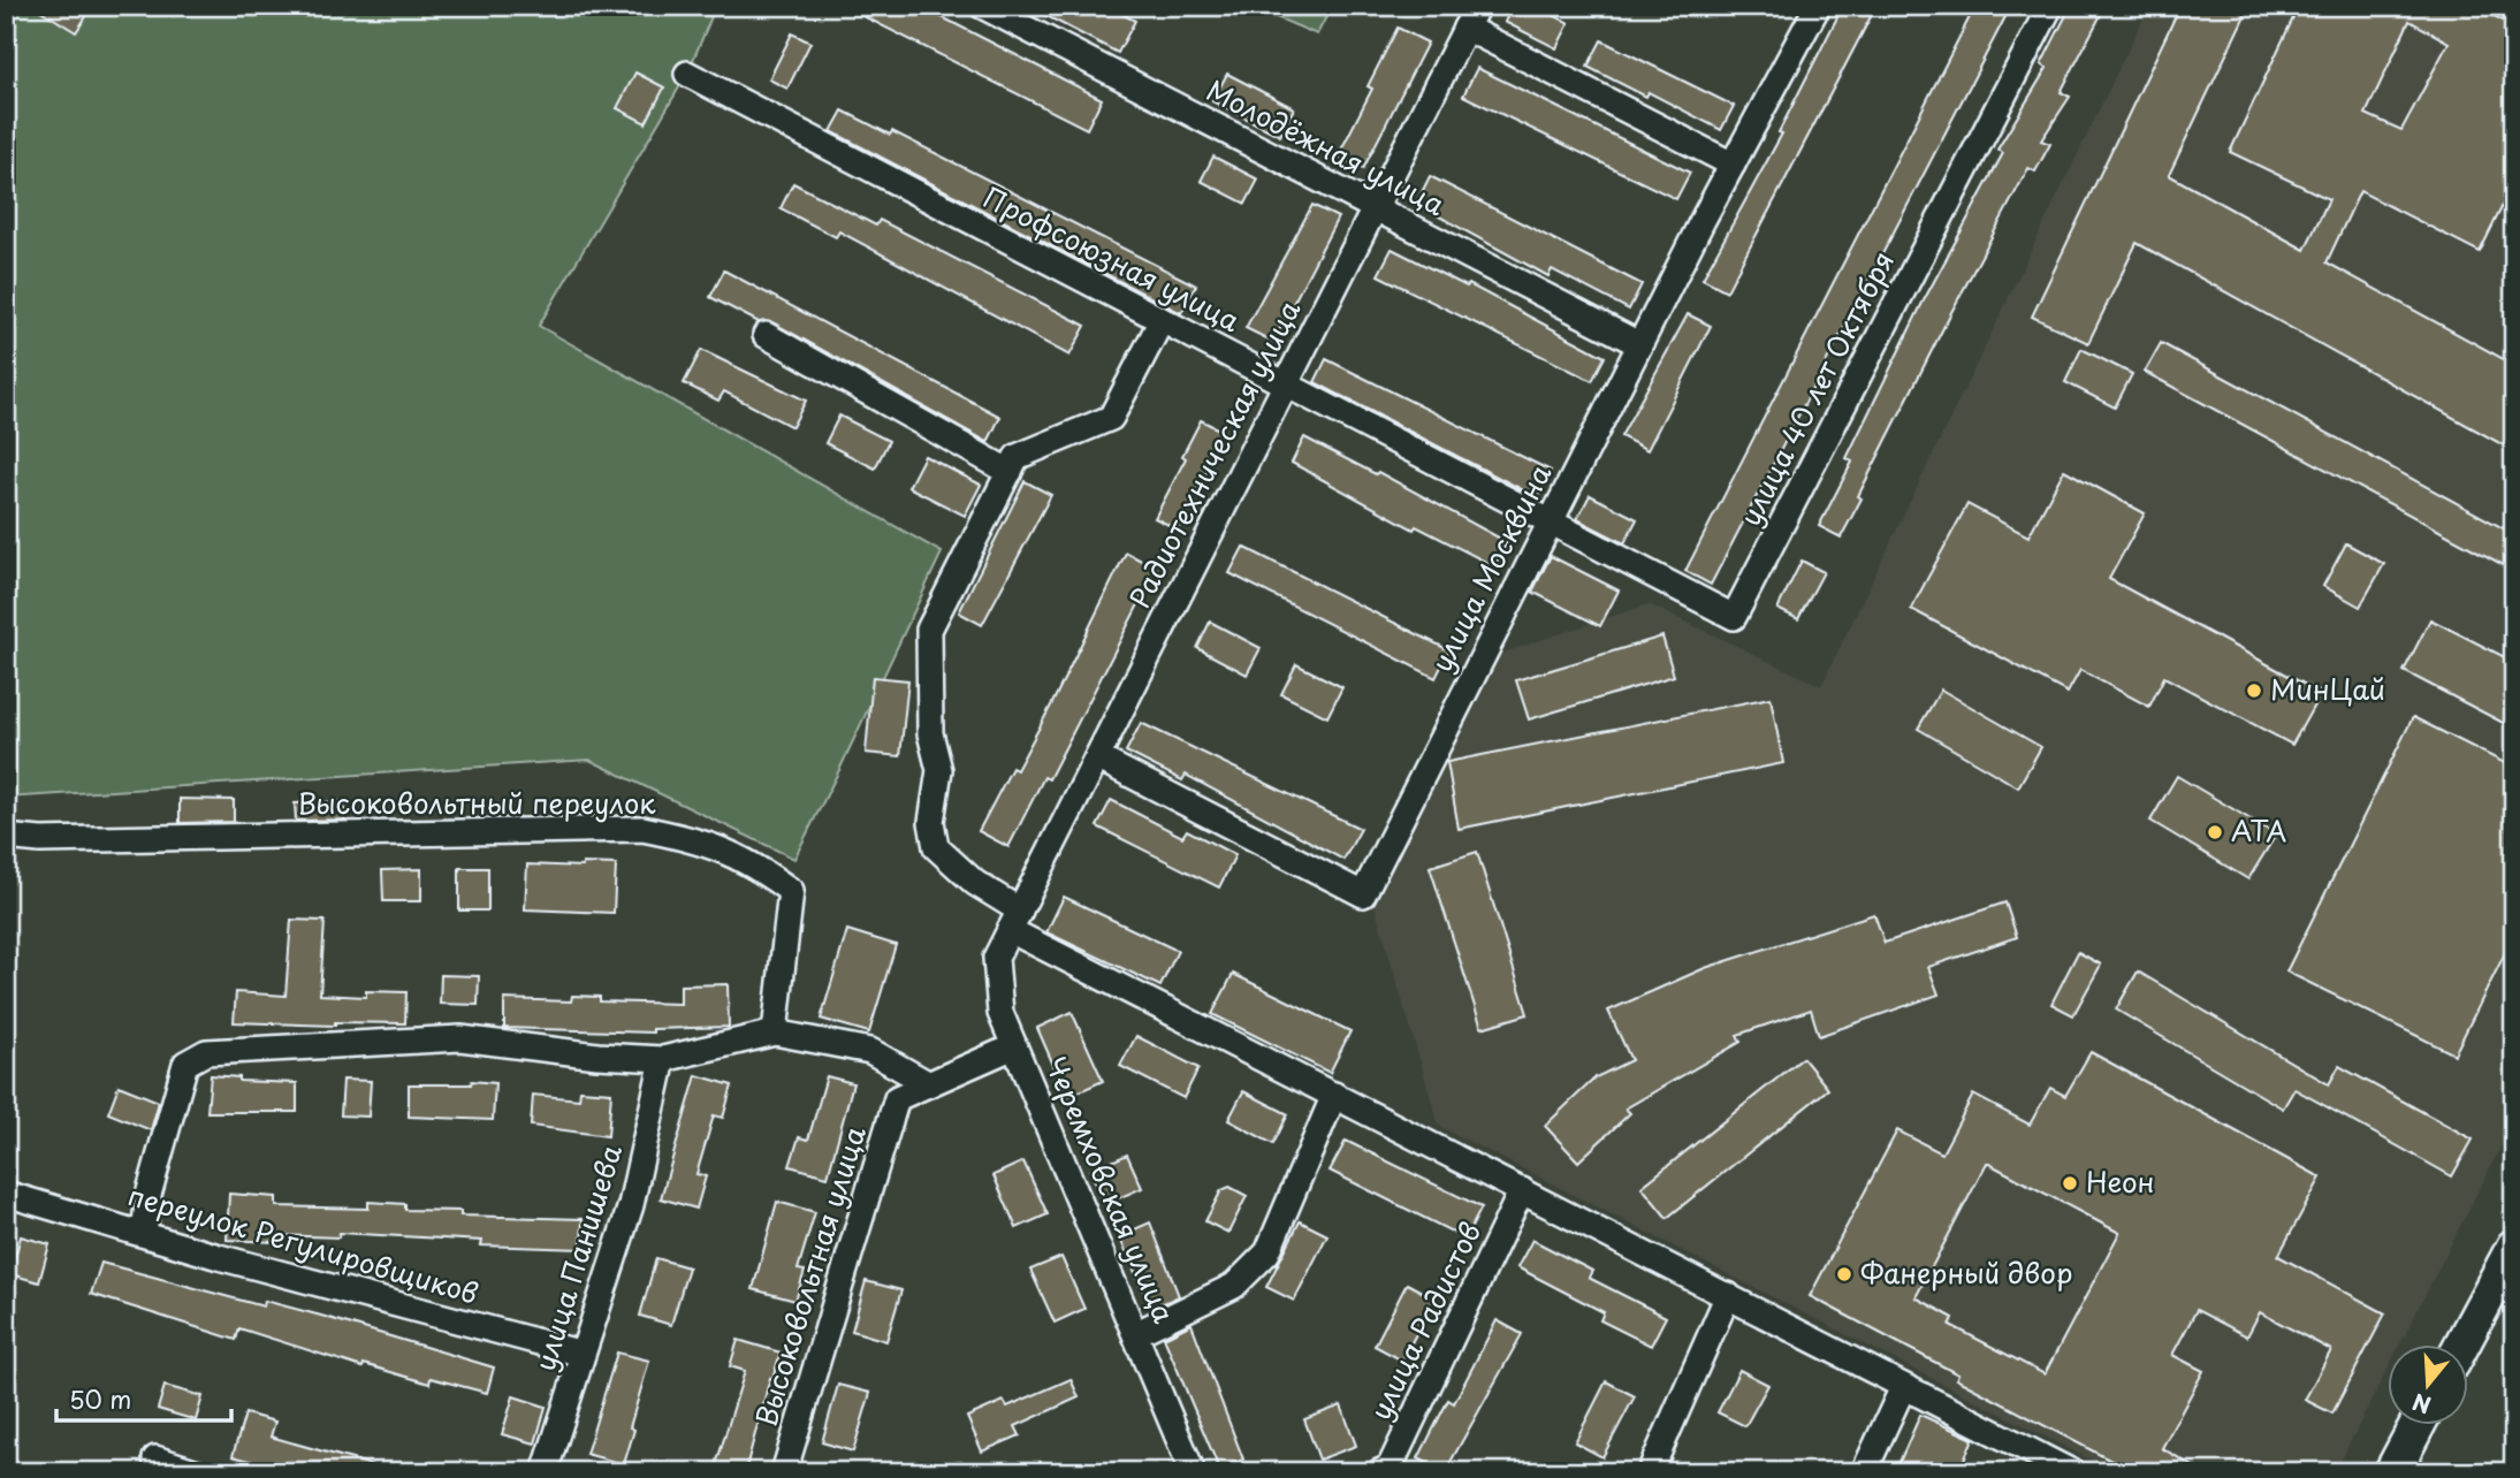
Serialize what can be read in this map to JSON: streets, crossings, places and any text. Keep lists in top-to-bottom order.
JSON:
{
  "streets": {
    "street": [
      "Молодёжная улица",
      "Профсоюзная улица",
      "улица 40 лет Октября",
      "Радиотехническая улица",
      "улица Москвина",
      "Высоковольтный переулок",
      "Черемховская улица",
      "переулок Регулировщиков",
      "улица Панишева",
      "Высоковольтная улица",
      "улица Радистов"
    ]
  },
  "crossings": [
    ["Молодёжная улица", "Радиотехническая улица"],
    ["Молодёжная улица", "улица Москвина"],
    ["Профсоюзная улица", "улица 40 лет Октября"],
    ["Профсоюзная улица", "Радиотехническая улица"],
    ["Профсоюзная улица", "улица Москвина"],
    ["улица 40 лет Октября", "улица Москвина"],
    ["Радиотехническая улица", "улица Москвина"],
    ["Радиотехническая улица", "Черемховская улица"],
    ["переулок Регулировщиков", "улица Панишева"]
  ],
  "places": [
    "МинЦай",
    "АТА",
    "Неон",
    "Фанерный двор"
  ],
  "scale_bar": "50 m",
  "north": "bottom"
}
